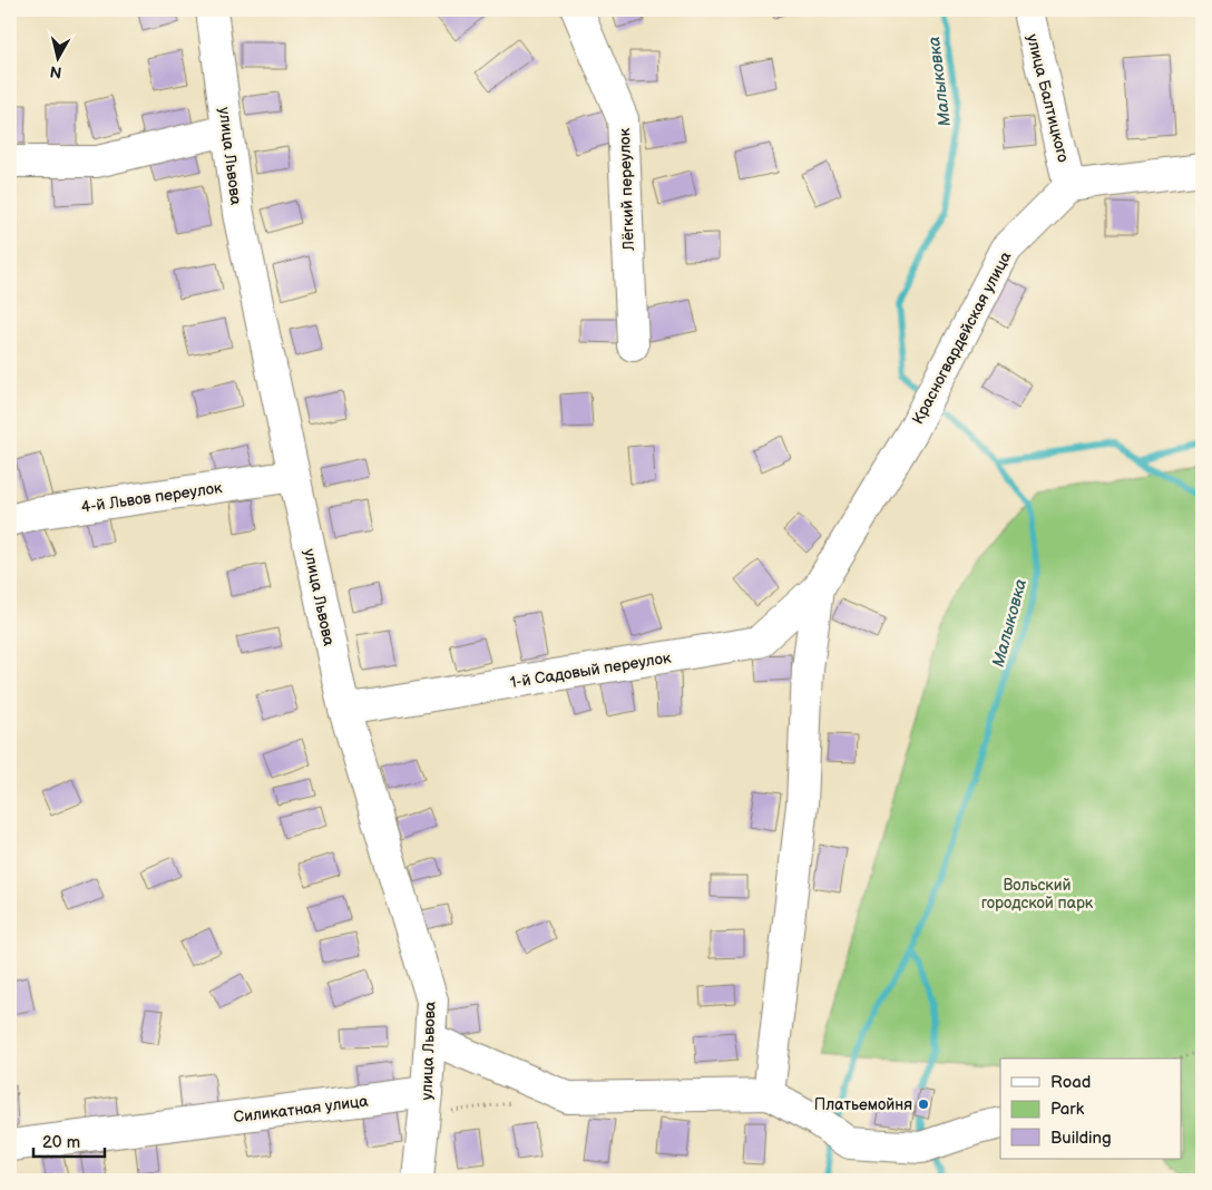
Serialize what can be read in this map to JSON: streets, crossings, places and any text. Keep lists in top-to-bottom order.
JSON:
{
  "streets": {
    "street": [
      "улица Балтицкого",
      "улица Львова",
      "Лёгкий переулок",
      "Красногвардейская улица",
      "4-й Львов переулок",
      "1-й Садовый переулок",
      "Силикатная улица"
    ]
  },
  "crossings": [
    ["улица Балтицкого", "Красногвардейская улица"],
    ["улица Львова", "4-й Львов переулок"],
    ["улица Львова", "1-й Садовый переулок"],
    ["улица Львова", "Силикатная улица"],
    ["Красногвардейская улица", "1-й Садовый переулок"]
  ],
  "water": ["Малыковка"],
  "parks": ["Вольский городской парк"],
  "places": ["Платьемойня"],
  "legend": ["Road", "Park", "Building"],
  "scale_bar": "20 m",
  "north": "bottom"
}
